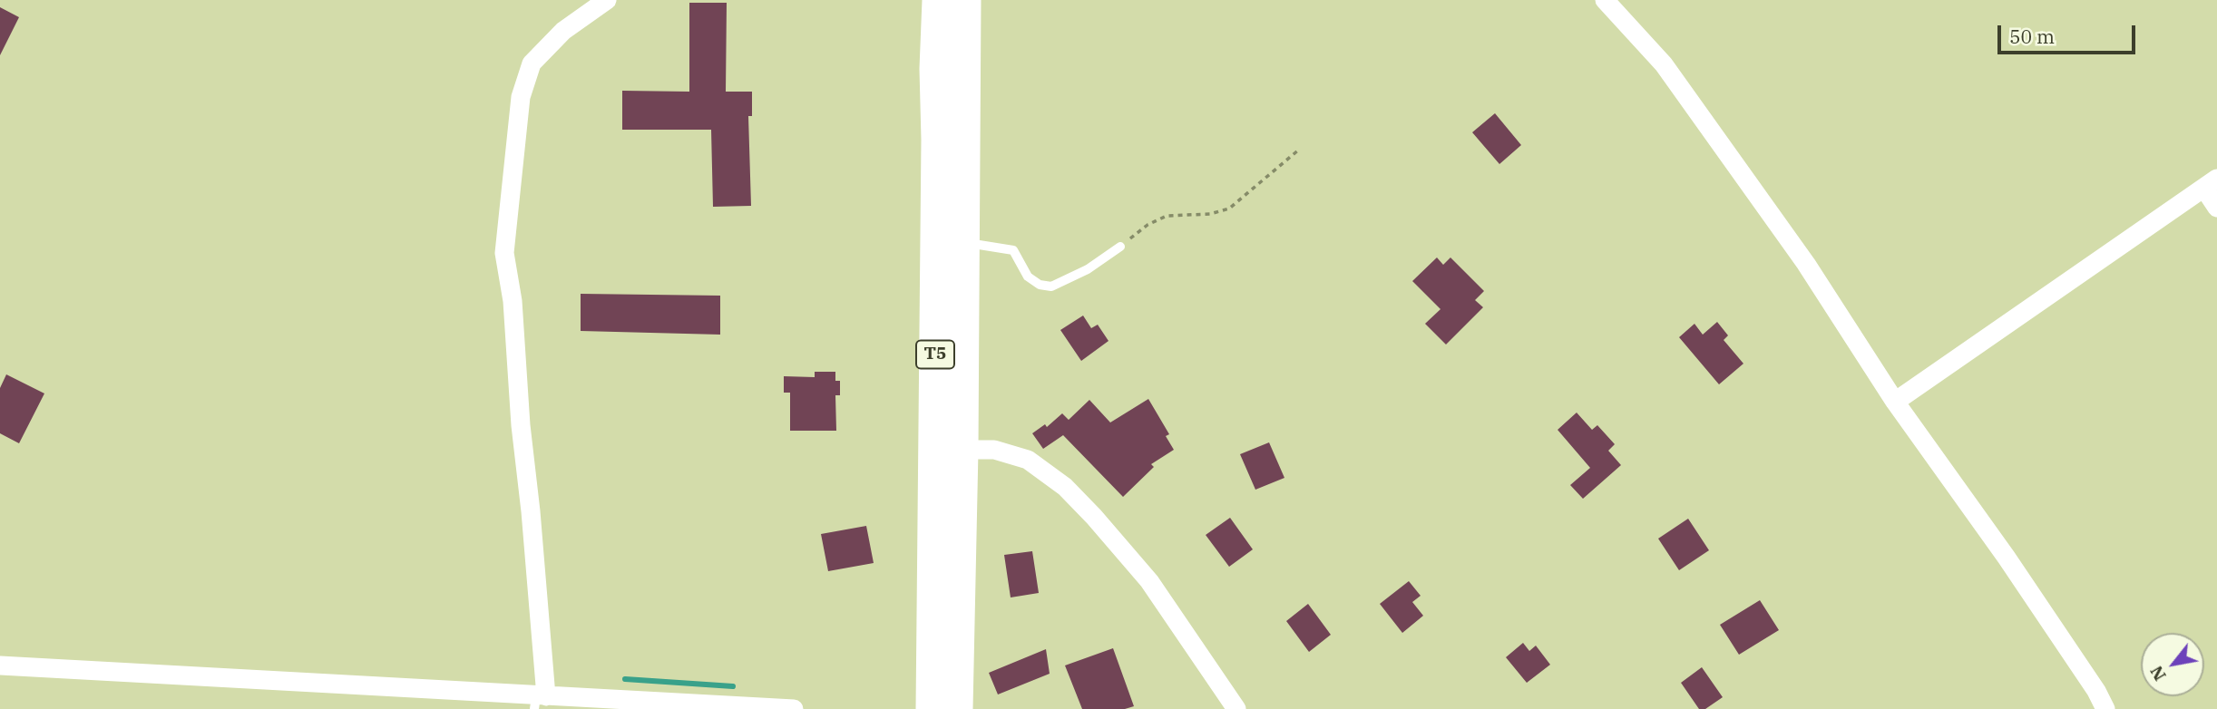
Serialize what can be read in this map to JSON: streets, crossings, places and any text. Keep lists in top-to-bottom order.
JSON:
{
  "streets": {
    "highway": ["T5"]
  },
  "scale_bar": "50 m",
  "north": "bottom left"
}
